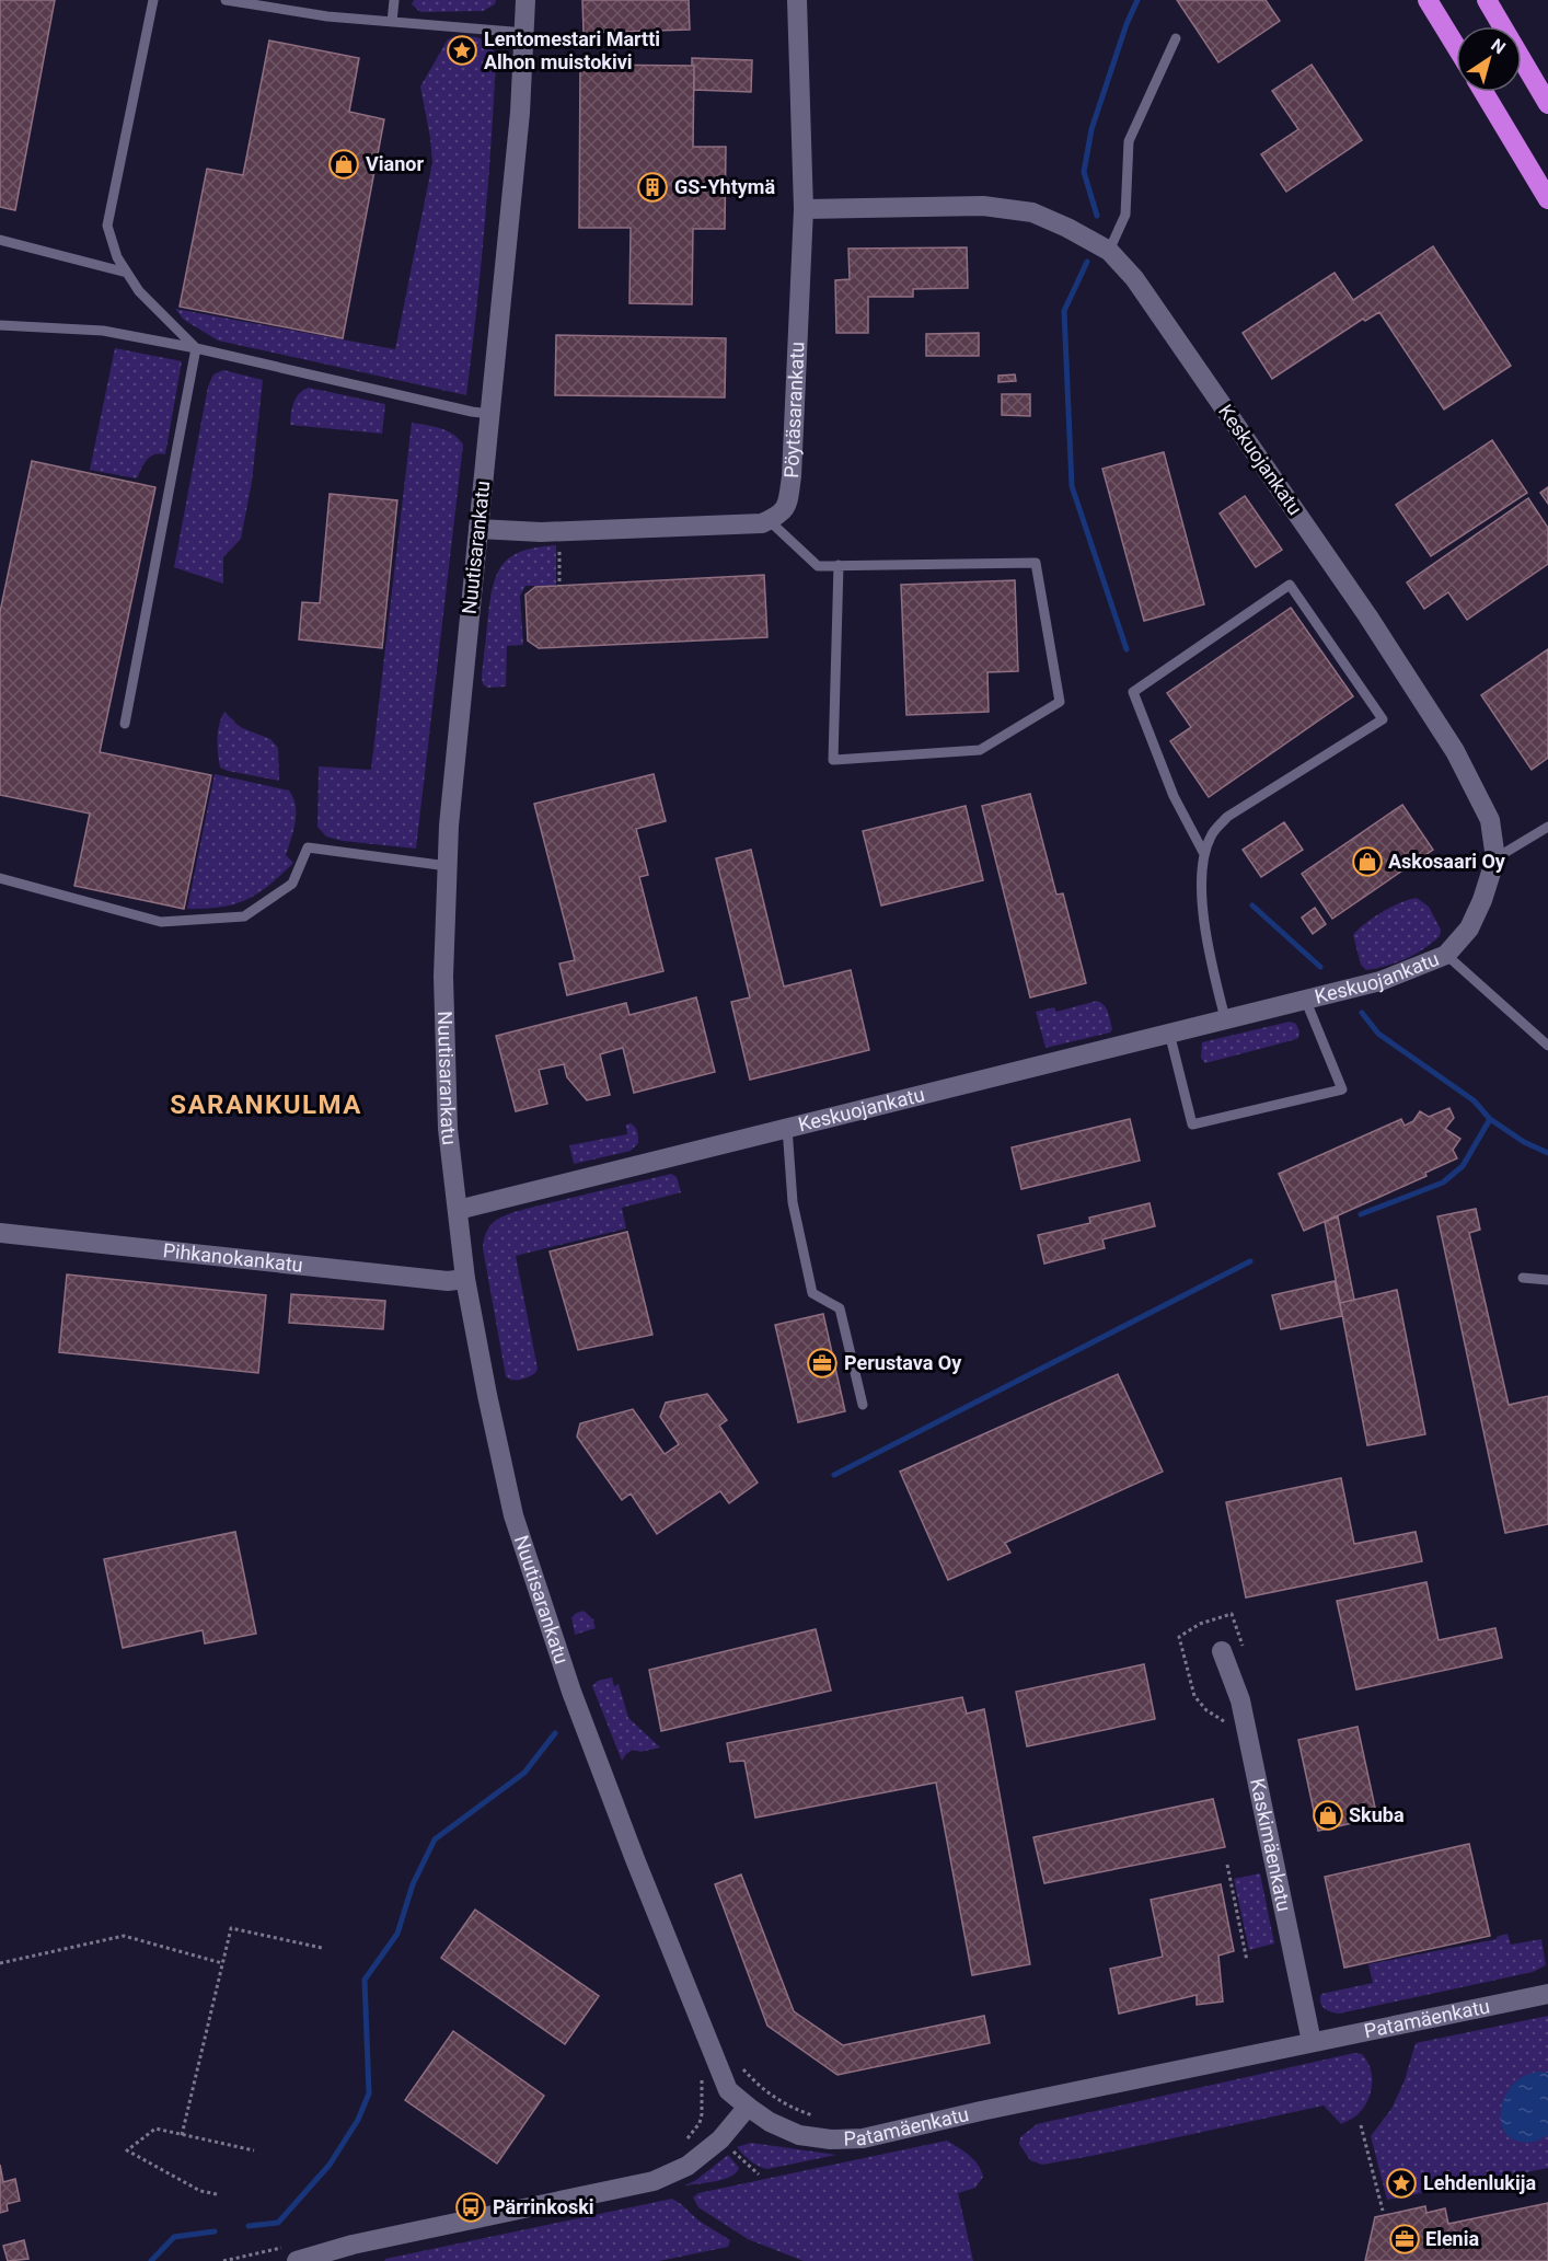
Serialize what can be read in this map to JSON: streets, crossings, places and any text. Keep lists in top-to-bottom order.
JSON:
{
  "streets": {
    "street": [
      "Pöytäsarankatu",
      "Keskuojankatu",
      "Nuutisarankatu",
      "Pihkanokankatu",
      "Kaskimäenkatu",
      "Patamäenkatu"
    ]
  },
  "crossings": [
    ["Pöytäsarankatu", "Keskuojankatu"],
    ["Keskuojankatu", "Nuutisarankatu"],
    ["Nuutisarankatu", "Pihkanokankatu"],
    ["Nuutisarankatu", "Patamäenkatu"],
    ["Kaskimäenkatu", "Patamäenkatu"]
  ],
  "districts": ["SARANKULMA"],
  "places": {
    "place": ["Lentomestari Martti Alhon muistokivi", "Lehdenlukija"],
    "shop": ["Vianor", "Askosaari Oy", "Skuba"],
    "building": ["GS-Yhtymä"],
    "office": ["Perustava Oy", "Elenia"],
    "bus stop": ["Pärrinkoski"]
  },
  "north": "top right"
}
